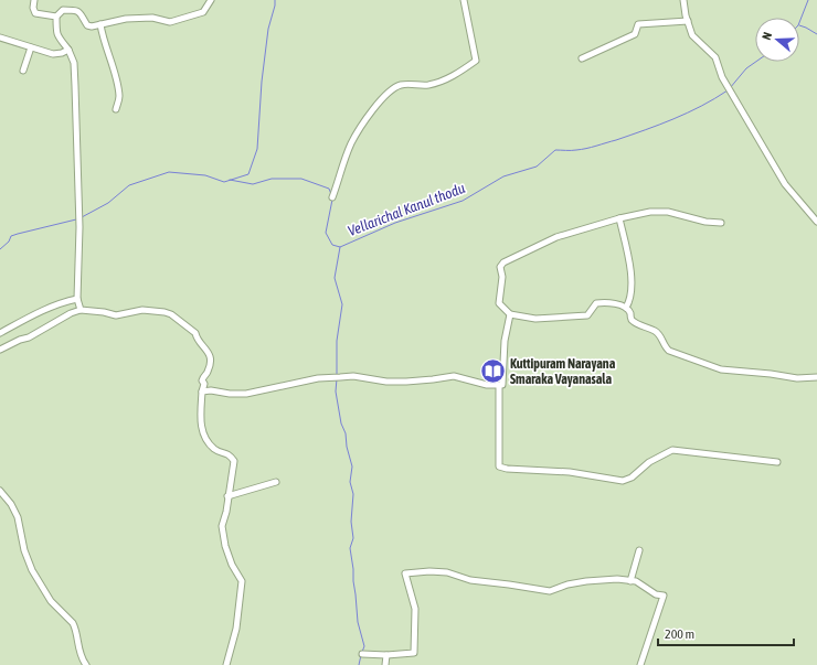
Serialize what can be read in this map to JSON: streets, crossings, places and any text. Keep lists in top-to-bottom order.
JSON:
{
  "water": ["Vellarichal Kanul thodu"],
  "places": {
    "library": ["Kuttipuram Narayana Smaraka Vayanasala"]
  },
  "scale_bar": "200 m",
  "north": "left"
}
